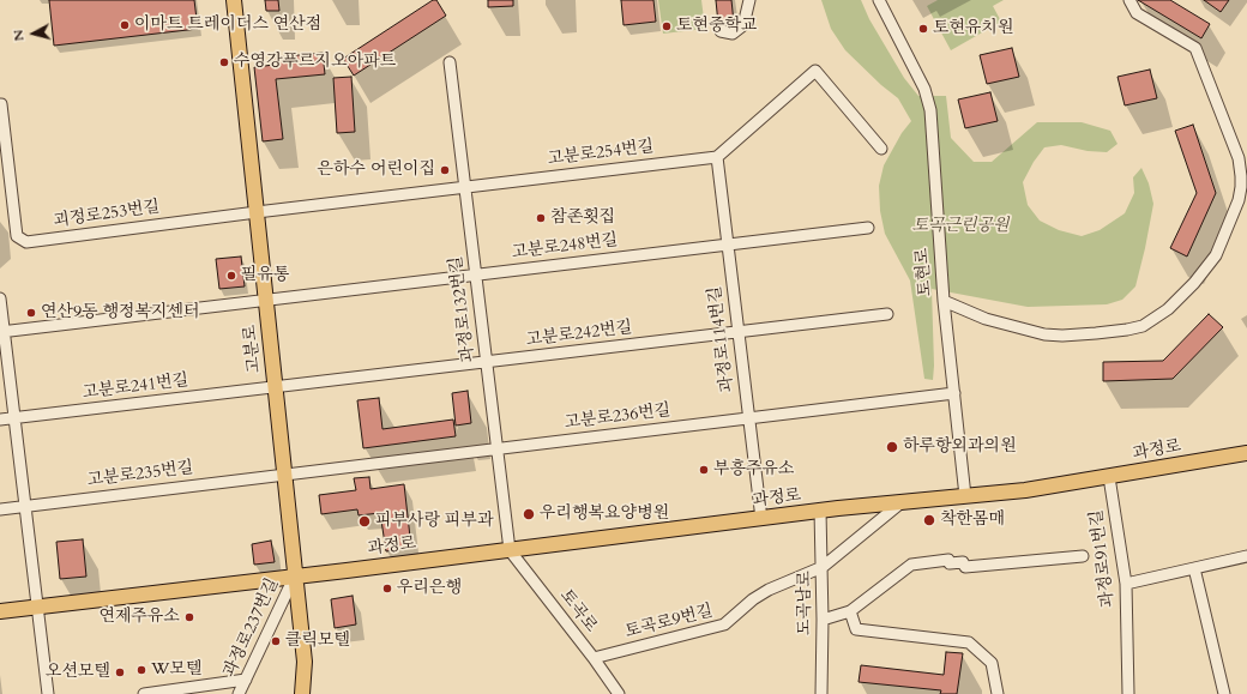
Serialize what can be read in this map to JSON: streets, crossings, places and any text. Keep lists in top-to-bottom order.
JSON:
{
  "streets": {
    "main road": ["고분로", "과정로"],
    "street": [
      "고분로254번길",
      "괴정로253번길",
      "고분로248번길",
      "토현로",
      "과정로132번길",
      "고분로242번길",
      "과정로114번길",
      "고분로241번길",
      "고분로236번길",
      "고분로235번길",
      "과정로91번길",
      "도곡남로",
      "토곡로",
      "토곡로9번길",
      "과정로237번길"
    ]
  },
  "crossings": [
    ["고분로254번길", "괴정로253번길"],
    ["고분로254번길", "과정로132번길"],
    ["고분로254번길", "과정로114번길"],
    ["고분로254번길", "고분로"],
    ["괴정로253번길", "고분로"],
    ["고분로248번길", "과정로132번길"],
    ["고분로248번길", "과정로114번길"],
    ["고분로248번길", "고분로"],
    ["토현로", "고분로236번길"],
    ["토현로", "과정로"],
    ["과정로132번길", "고분로242번길"],
    ["과정로132번길", "고분로236번길"],
    ["과정로132번길", "과정로"],
    ["과정로132번길", "토곡로"],
    ["고분로242번길", "과정로114번길"],
    ["고분로242번길", "고분로"],
    ["고분로242번길", "고분로241번길"],
    ["과정로114번길", "고분로236번길"],
    ["과정로114번길", "과정로"],
    ["고분로", "고분로241번길"],
    ["고분로", "고분로236번길"],
    ["고분로", "과정로"],
    ["고분로", "고분로235번길"],
    ["고분로", "과정로237번길"],
    ["고분로236번길", "고분로235번길"],
    ["과정로", "과정로91번길"],
    ["과정로", "도곡남로"],
    ["과정로", "토곡로"],
    ["과정로", "과정로237번길"],
    ["도곡남로", "토곡로9번길"],
    ["토곡로", "토곡로9번길"]
  ],
  "parks": ["토곡근린공원"],
  "places": [
    "이마트 트레이더스 연산점",
    "토현중학교",
    "토현유치원",
    "수영강푸르지오아파트",
    "은하수 어린이집",
    "참존횟집",
    "필유통",
    "연산9동 행정복지센터",
    "하루항외과의원",
    "부흥주유소",
    "우리행복요양병원",
    "착한몸매",
    "피부사랑 피부과",
    "우리은행",
    "연제주유소",
    "클릭모텔",
    "W모텔",
    "오션모텔"
  ],
  "north": "left"
}
